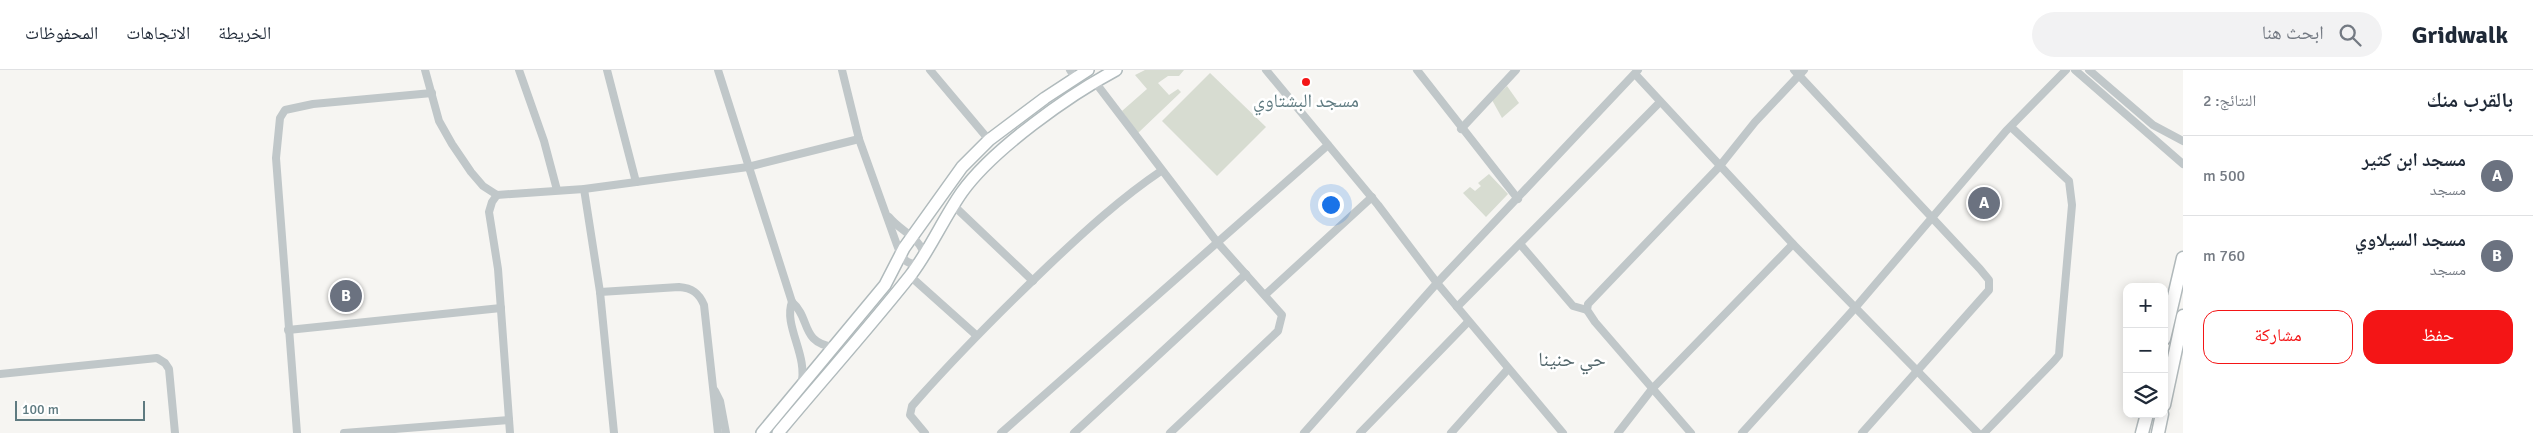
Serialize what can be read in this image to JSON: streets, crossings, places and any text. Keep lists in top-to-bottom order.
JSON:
{
  "districts": ["حي حنينا"],
  "places": ["مسجد البشتاوي"],
  "scale_bar": "100 m",
  "page": {
    "header": "Gridwalk",
    "search": "ابحث هنا",
    "nav": ["الخريطة", "الاتجاهات", "المحفوظات"],
    "heading": ["بالقرب منك", "النتائج: 2"],
    "list": [
      {
        "mark": "A",
        "name": "مسجد ابن كثير",
        "note": "مسجد",
        "value": "500 m"
      },
      {
        "mark": "B",
        "name": "مسجد السيلاوي",
        "note": "مسجد",
        "value": "760 m"
      }
    ],
    "pins": ["A", "B"],
    "map_buttons": ["+", "−"],
    "buttons": ["حفظ", "مشاركة"],
    "scale": "100 m"
  }
}
